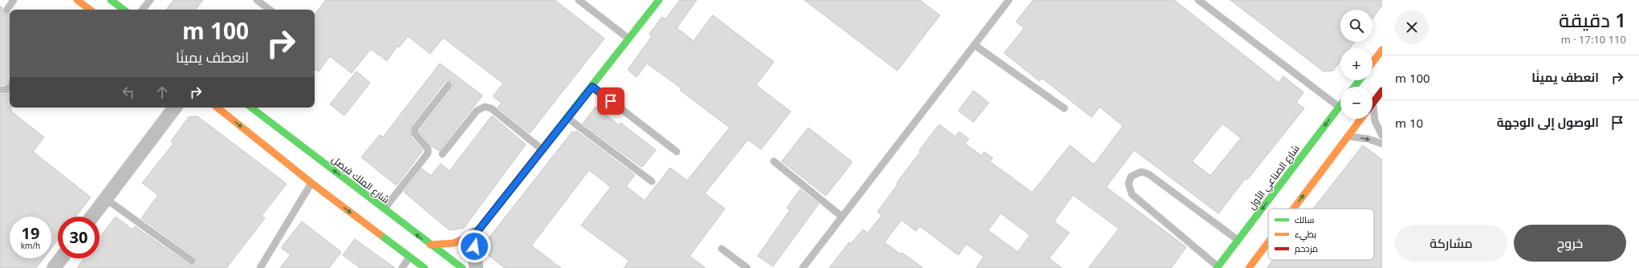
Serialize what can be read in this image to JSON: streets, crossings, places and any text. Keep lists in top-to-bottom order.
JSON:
{
  "streets": {
    "main road": ["شارع الصناعي الأول", "شارع الملك فيصل"]
  },
  "legend": ["سالك", "بطيء", "مزدحم"],
  "page": {
    "heading": ["1 دقيقة", "110 m · 17:10"],
    "map_buttons": ["+", "−"],
    "turn": ["100 m", "انعطف يمينًا"],
    "list": [
      {
        "name": "انعطف يمينًا",
        "value": "100 m"
      },
      {
        "name": "الوصول إلى الوجهة",
        "value": "10 m"
      }
    ],
    "speed": "19 km/h",
    "limit": "30",
    "buttons": ["خروج", "مشاركة"]
  }
}
